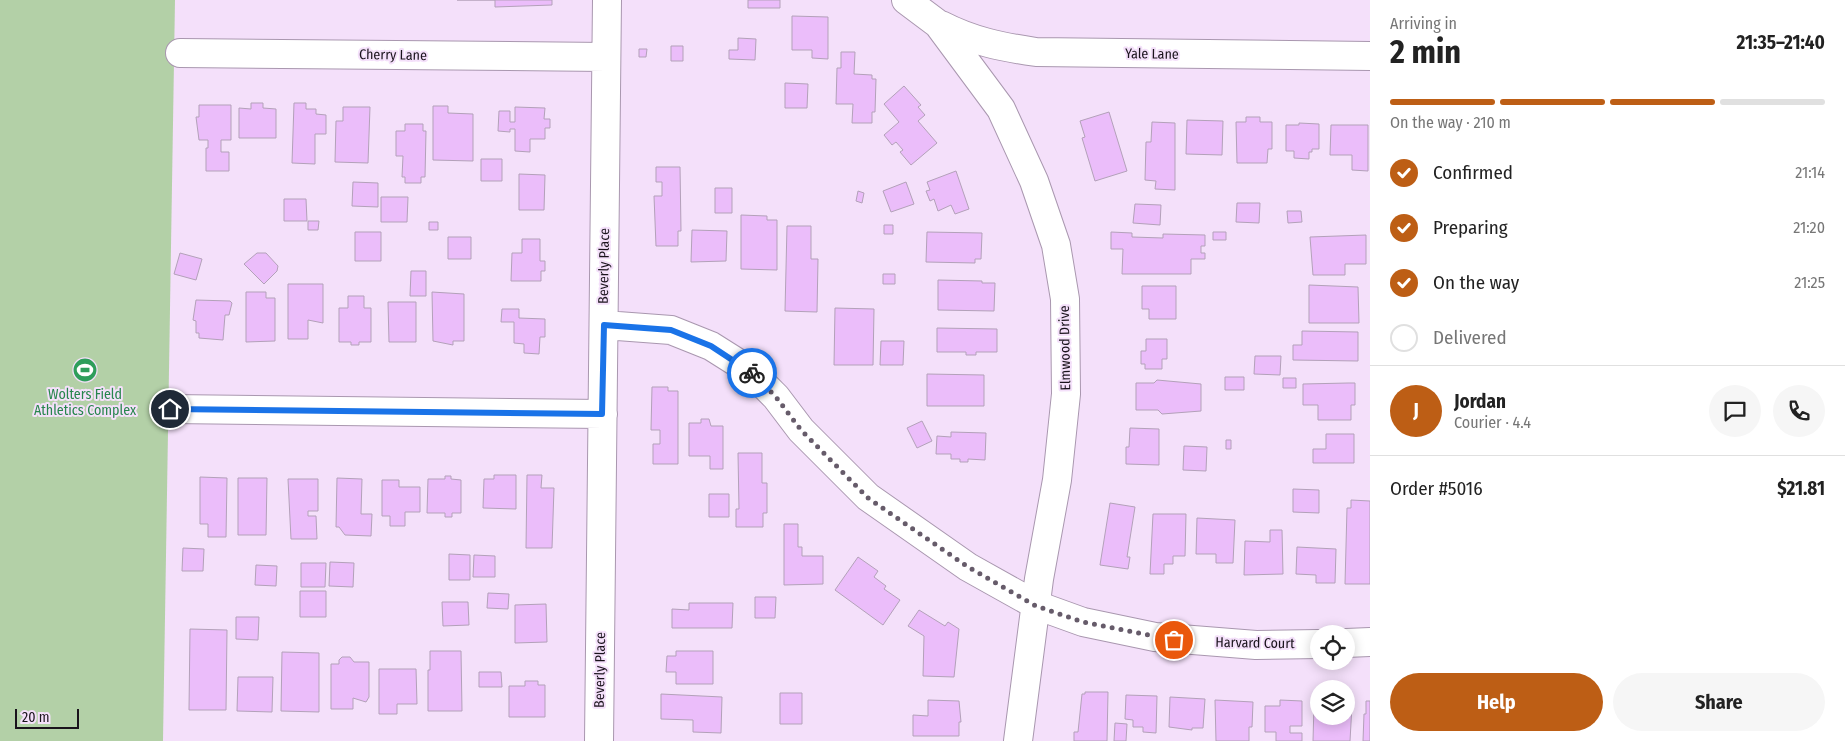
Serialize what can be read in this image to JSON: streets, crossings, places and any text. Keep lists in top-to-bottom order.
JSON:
{
  "streets": {
    "street": [
      "Yale Lane",
      "Cherry Lane",
      "Beverly Place",
      "Elmwood Drive",
      "Harvard Court"
    ]
  },
  "crossings": [
    ["Yale Lane", "Elmwood Drive"],
    ["Cherry Lane", "Beverly Place"],
    ["Beverly Place", "Harvard Court"],
    ["Elmwood Drive", "Harvard Court"]
  ],
  "places": {
    "sports": ["Wolters Field Athletics Complex"]
  },
  "scale_bar": "20 m",
  "page": {
    "heading": ["2 min", "Arriving in", "21:35–21:40"],
    "panel": [
      "Jordan",
      "Courier · 4.4",
      "Order #5016",
      "$21.81"
    ],
    "bar": "On the way · 210 m",
    "list": [
      ["Confirmed", "21:14"],
      ["Preparing", "21:20"],
      ["On the way", "21:25"],
      "Delivered"
    ],
    "round": "J",
    "buttons": ["Help", "Share"],
    "scale": "20 m"
  }
}
